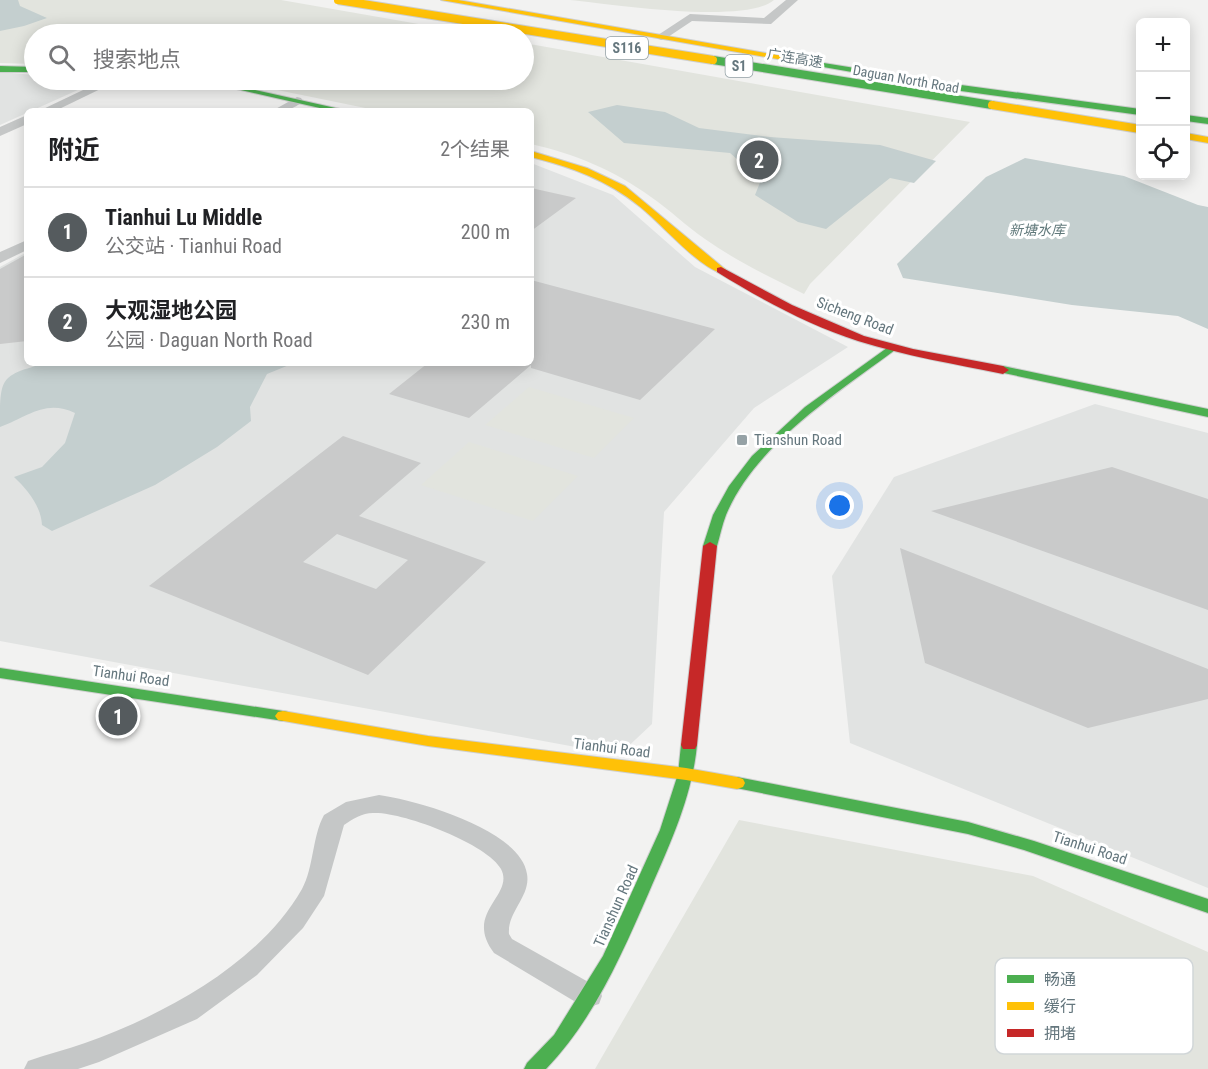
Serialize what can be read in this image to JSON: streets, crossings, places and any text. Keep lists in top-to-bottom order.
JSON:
{
  "streets": {
    "main road": [
      "S116",
      "广连高速",
      "S1",
      "Daguan North Road",
      "Sicheng Road",
      "Tianhui Road",
      "Tianshun Road"
    ]
  },
  "crossings": [
    ["广连高速", "Daguan North Road"],
    ["Sicheng Road", "Tianshun Road"],
    ["Tianhui Road", "Tianshun Road"]
  ],
  "water": ["新塘水库"],
  "places": {
    "transit": ["Tianshun Road"]
  },
  "legend": ["畅通", "缓行", "拥堵"],
  "page": {
    "map_buttons": ["+", "−"],
    "search": "搜索地点",
    "heading": ["附近", "2个结果"],
    "pins": ["2", "1"],
    "list": [
      {
        "mark": "1",
        "name": "Tianhui Lu Middle",
        "note": "公交站 · Tianhui Road",
        "value": "200 m"
      },
      {
        "mark": "2",
        "name": "大观湿地公园",
        "note": "公园 · Daguan North Road",
        "value": "230 m"
      }
    ]
  }
}
